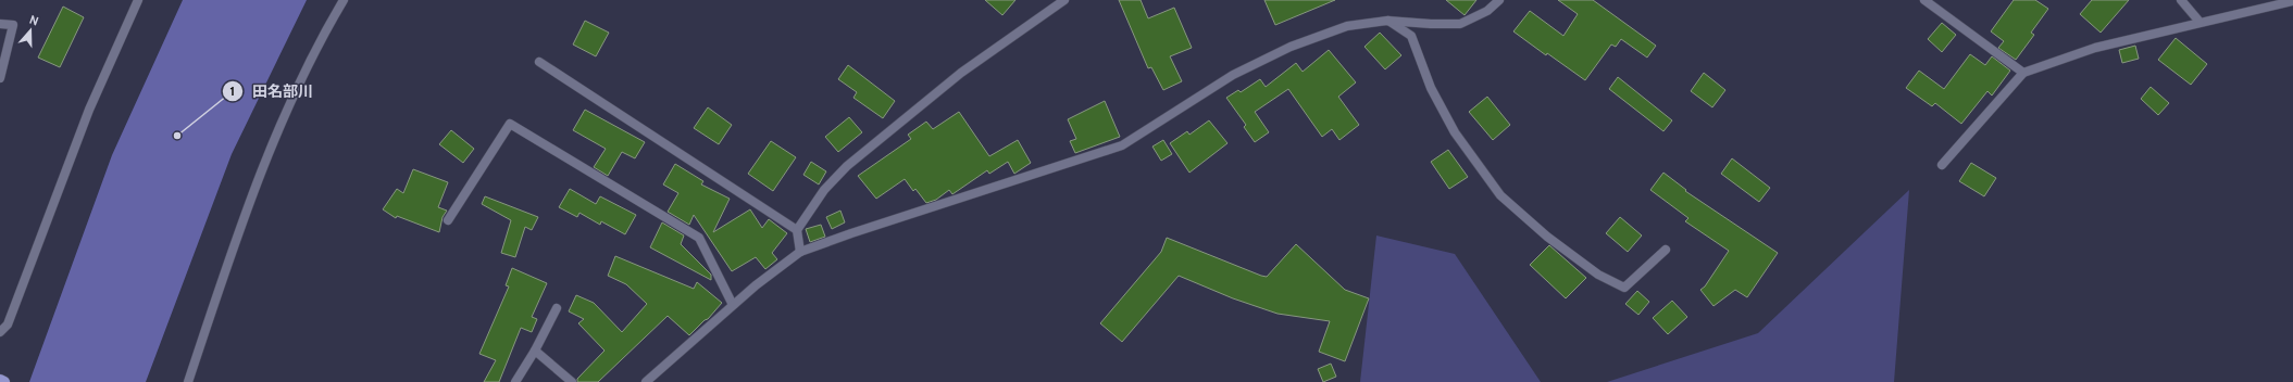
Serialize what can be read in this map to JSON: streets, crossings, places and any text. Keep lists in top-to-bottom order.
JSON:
{
  "places": ["田名部川"],
  "north": "top"
}
